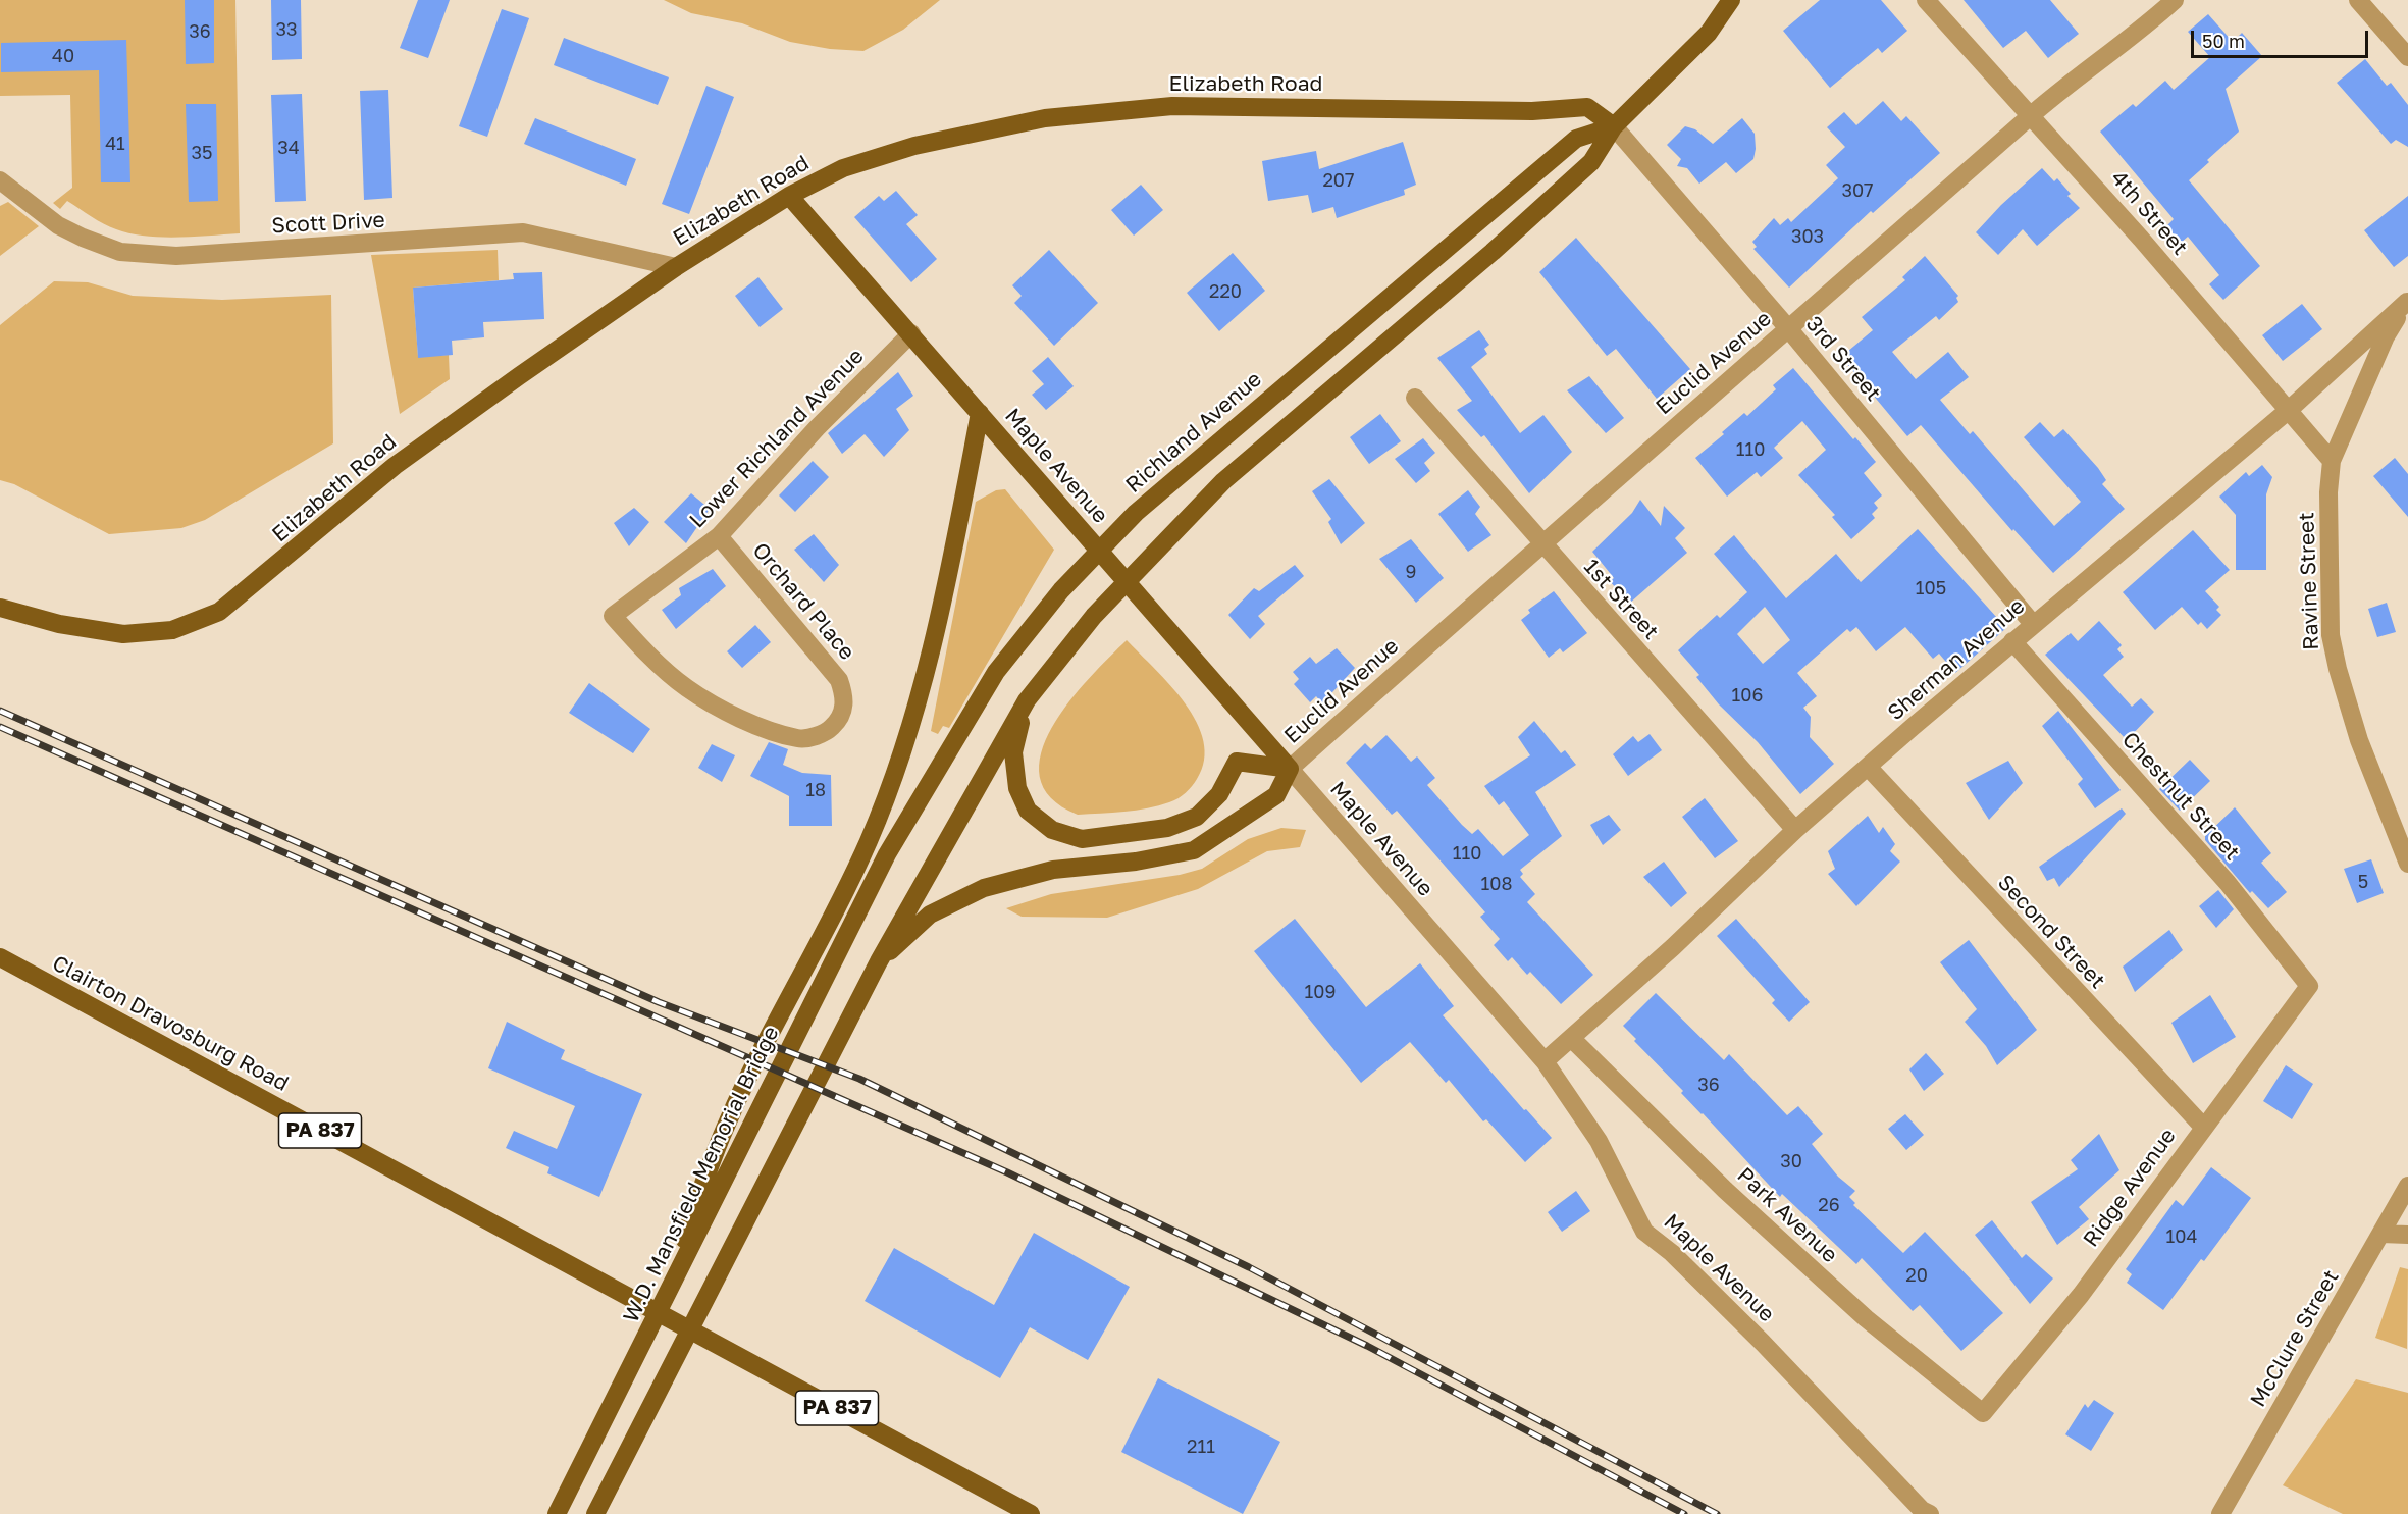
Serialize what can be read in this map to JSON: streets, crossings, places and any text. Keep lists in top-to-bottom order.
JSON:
{
  "streets": {
    "main road": [
      "Elizabeth Road",
      "Richland Avenue",
      "Maple Avenue",
      "Clairton Dravosburg Road",
      "PA 837",
      "W.D. Mansfield Memorial Bridge"
    ],
    "street": [
      "4th Street",
      "Scott Drive",
      "3rd Street",
      "Euclid Avenue",
      "Lower Richland Avenue",
      "Ravine Street",
      "1st Street",
      "Orchard Place",
      "Sherman Avenue",
      "Chestnut Street",
      "Second Street",
      "Ridge Avenue",
      "Park Avenue",
      "McClure Street"
    ]
  },
  "crossings": [
    ["Elizabeth Road", "Scott Drive"],
    ["Elizabeth Road", "3rd Street"],
    ["Elizabeth Road", "Richland Avenue"],
    ["Elizabeth Road", "Maple Avenue"],
    ["4th Street", "Euclid Avenue"],
    ["4th Street", "Ravine Street"],
    ["4th Street", "Sherman Avenue"],
    ["3rd Street", "Euclid Avenue"],
    ["3rd Street", "Richland Avenue"],
    ["3rd Street", "Sherman Avenue"],
    ["Euclid Avenue", "Maple Avenue"],
    ["Euclid Avenue", "1st Street"],
    ["Richland Avenue", "W.D. Mansfield Memorial Bridge"],
    ["Lower Richland Avenue", "Maple Avenue"],
    ["Lower Richland Avenue", "Orchard Place"],
    ["Maple Avenue", "Sherman Avenue"],
    ["Ravine Street", "Sherman Avenue"],
    ["1st Street", "Sherman Avenue"],
    ["Sherman Avenue", "Chestnut Street"],
    ["Sherman Avenue", "Second Street"],
    ["Sherman Avenue", "Park Avenue"],
    ["Chestnut Street", "Ridge Avenue"],
    ["Second Street", "Ridge Avenue"],
    ["Ridge Avenue", "Park Avenue"]
  ],
  "house_numbers": [
    "33",
    "36",
    "40",
    "41",
    "34",
    "35",
    "207",
    "307",
    "303",
    "220",
    "110",
    "9",
    "105",
    "106",
    "18",
    "110",
    "5",
    "108",
    "109",
    "36",
    "30",
    "26",
    "104",
    "20",
    "211"
  ],
  "scale_bar": "50 m"
}
